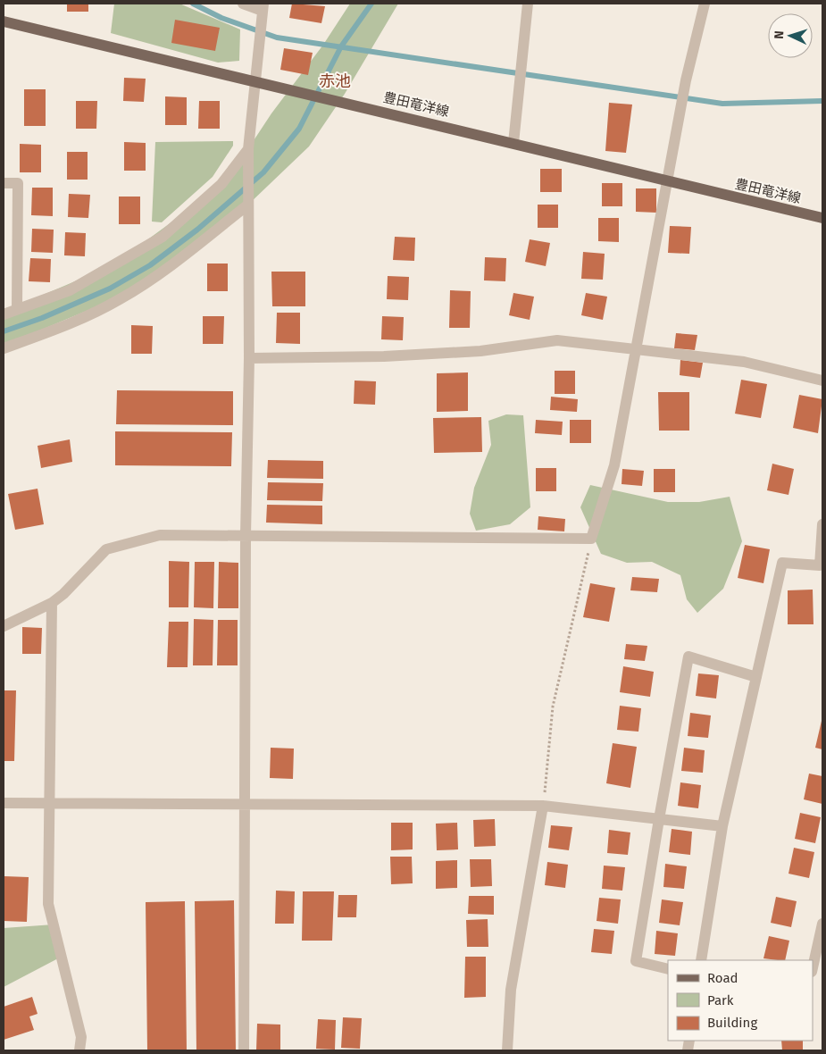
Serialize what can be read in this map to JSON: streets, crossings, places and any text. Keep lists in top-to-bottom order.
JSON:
{
  "streets": {
    "main road": ["豊田竜洋線"]
  },
  "districts": ["赤池"],
  "legend": ["Road", "Park", "Building"],
  "north": "left"
}
